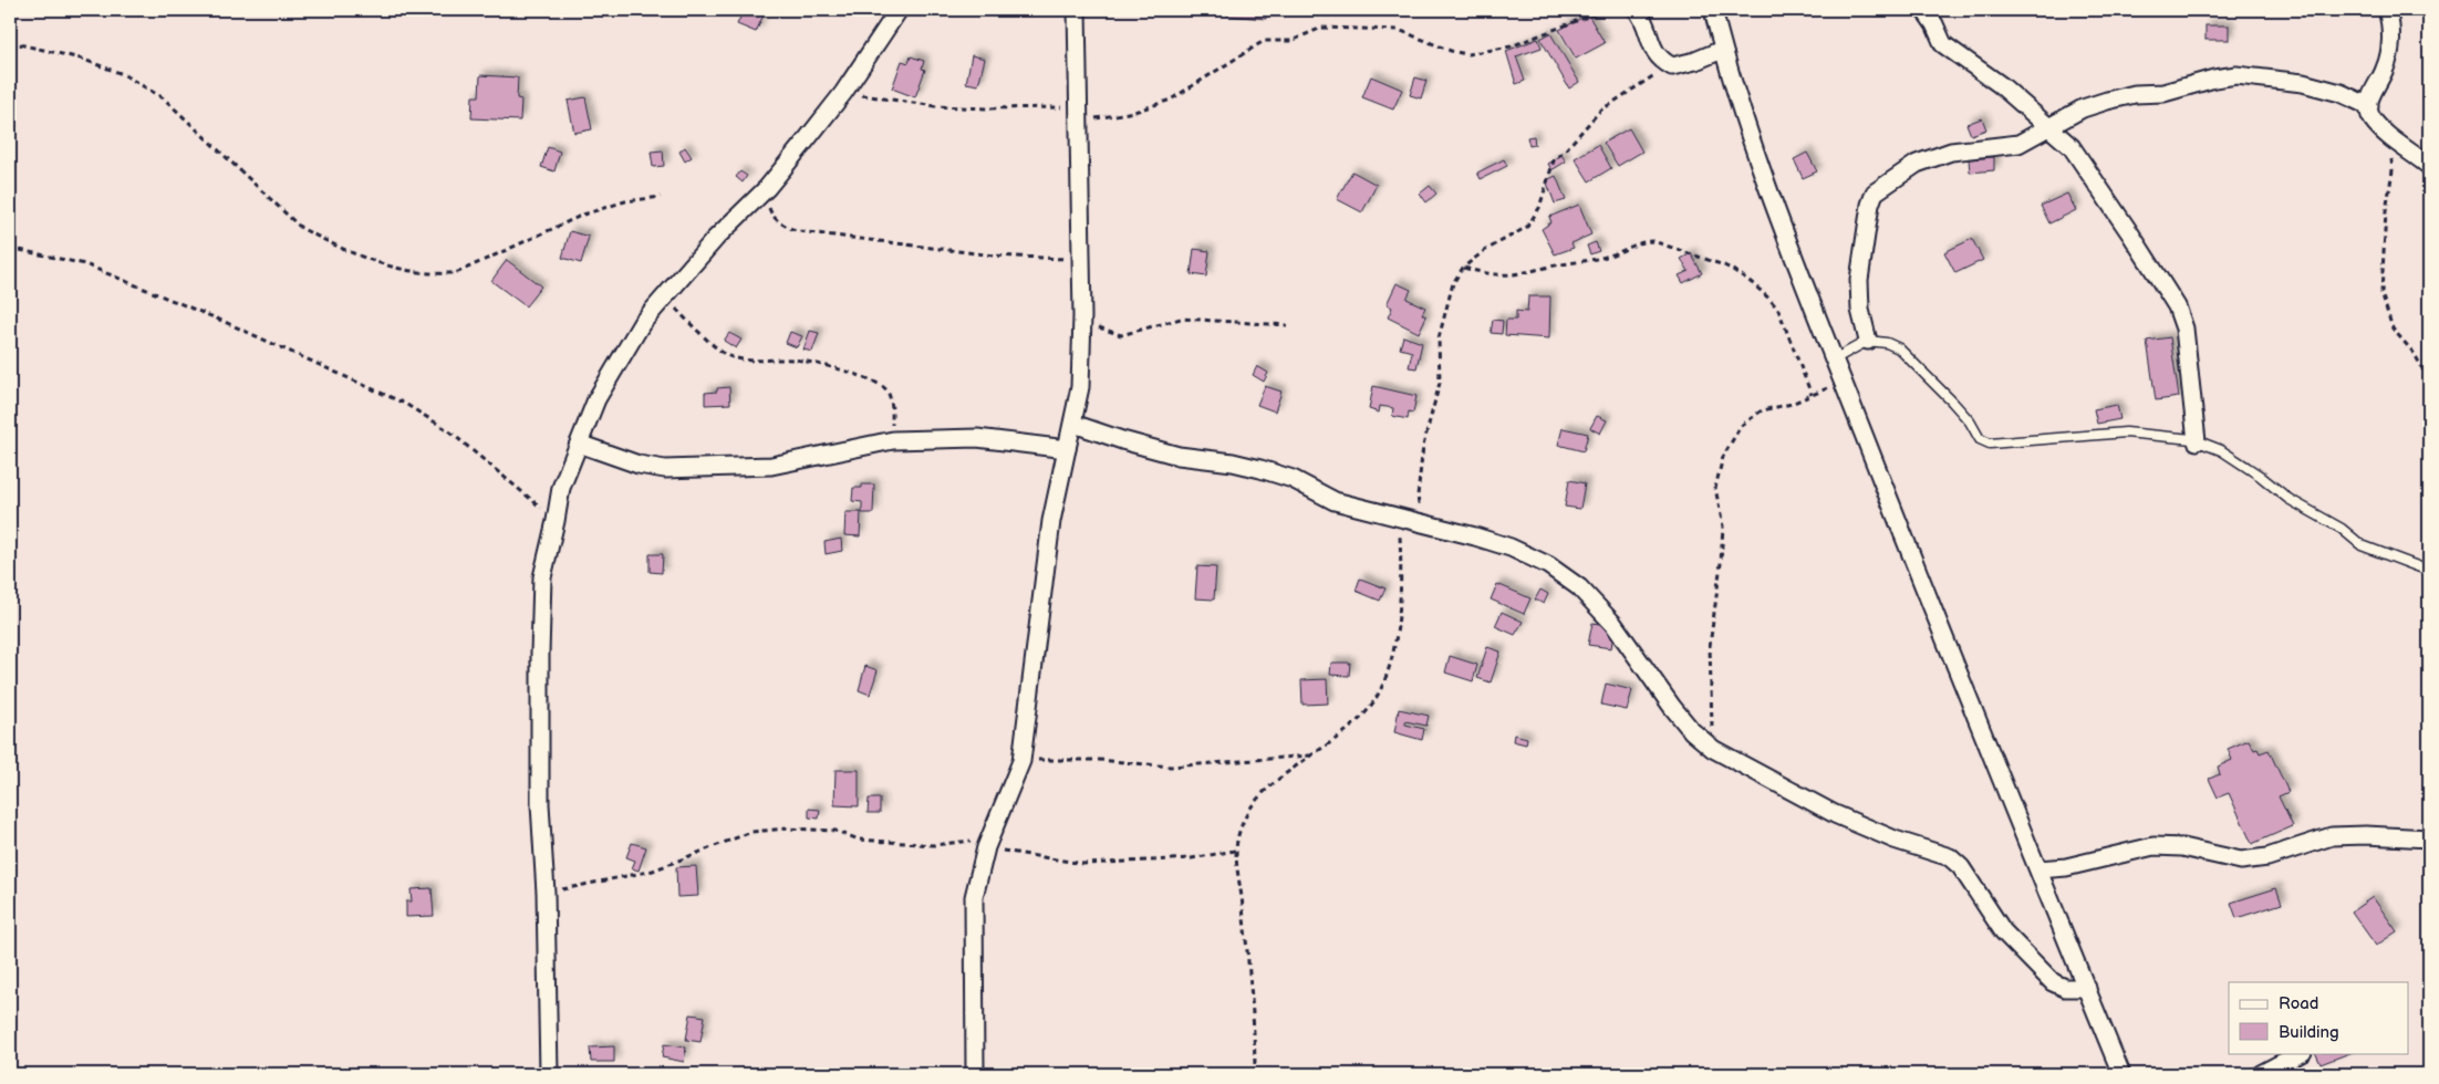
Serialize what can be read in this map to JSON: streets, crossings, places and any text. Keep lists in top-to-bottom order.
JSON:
{
  "legend": ["Road", "Building"]
}
